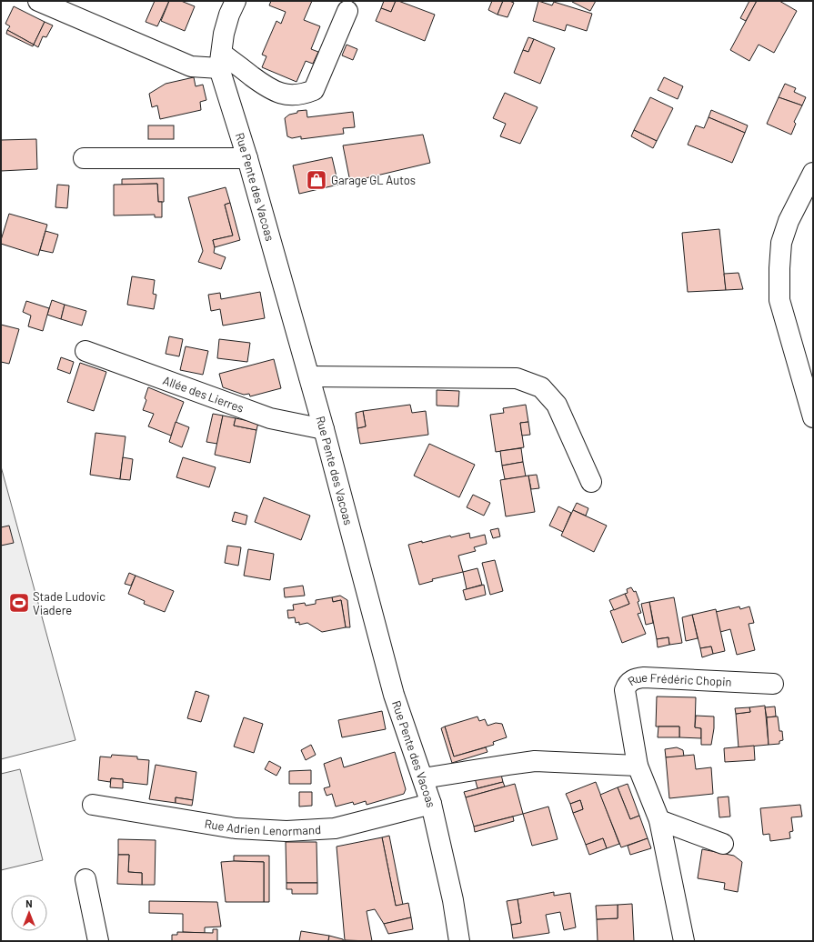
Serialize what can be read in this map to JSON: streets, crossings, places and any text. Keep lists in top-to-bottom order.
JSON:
{
  "streets": {
    "street": [
      "Rue Pente des Vacoas",
      "Allée des Lierres",
      "Rue Frédéric Chopin",
      "Rue Adrien Lenormand"
    ]
  },
  "crossings": [
    ["Rue Pente des Vacoas", "Allée des Lierres"],
    ["Rue Pente des Vacoas", "Rue Adrien Lenormand"]
  ],
  "places": {
    "shop": ["Garage GL Autos"],
    "sports": ["Stade Ludovic Viadere"]
  },
  "north": "top"
}
